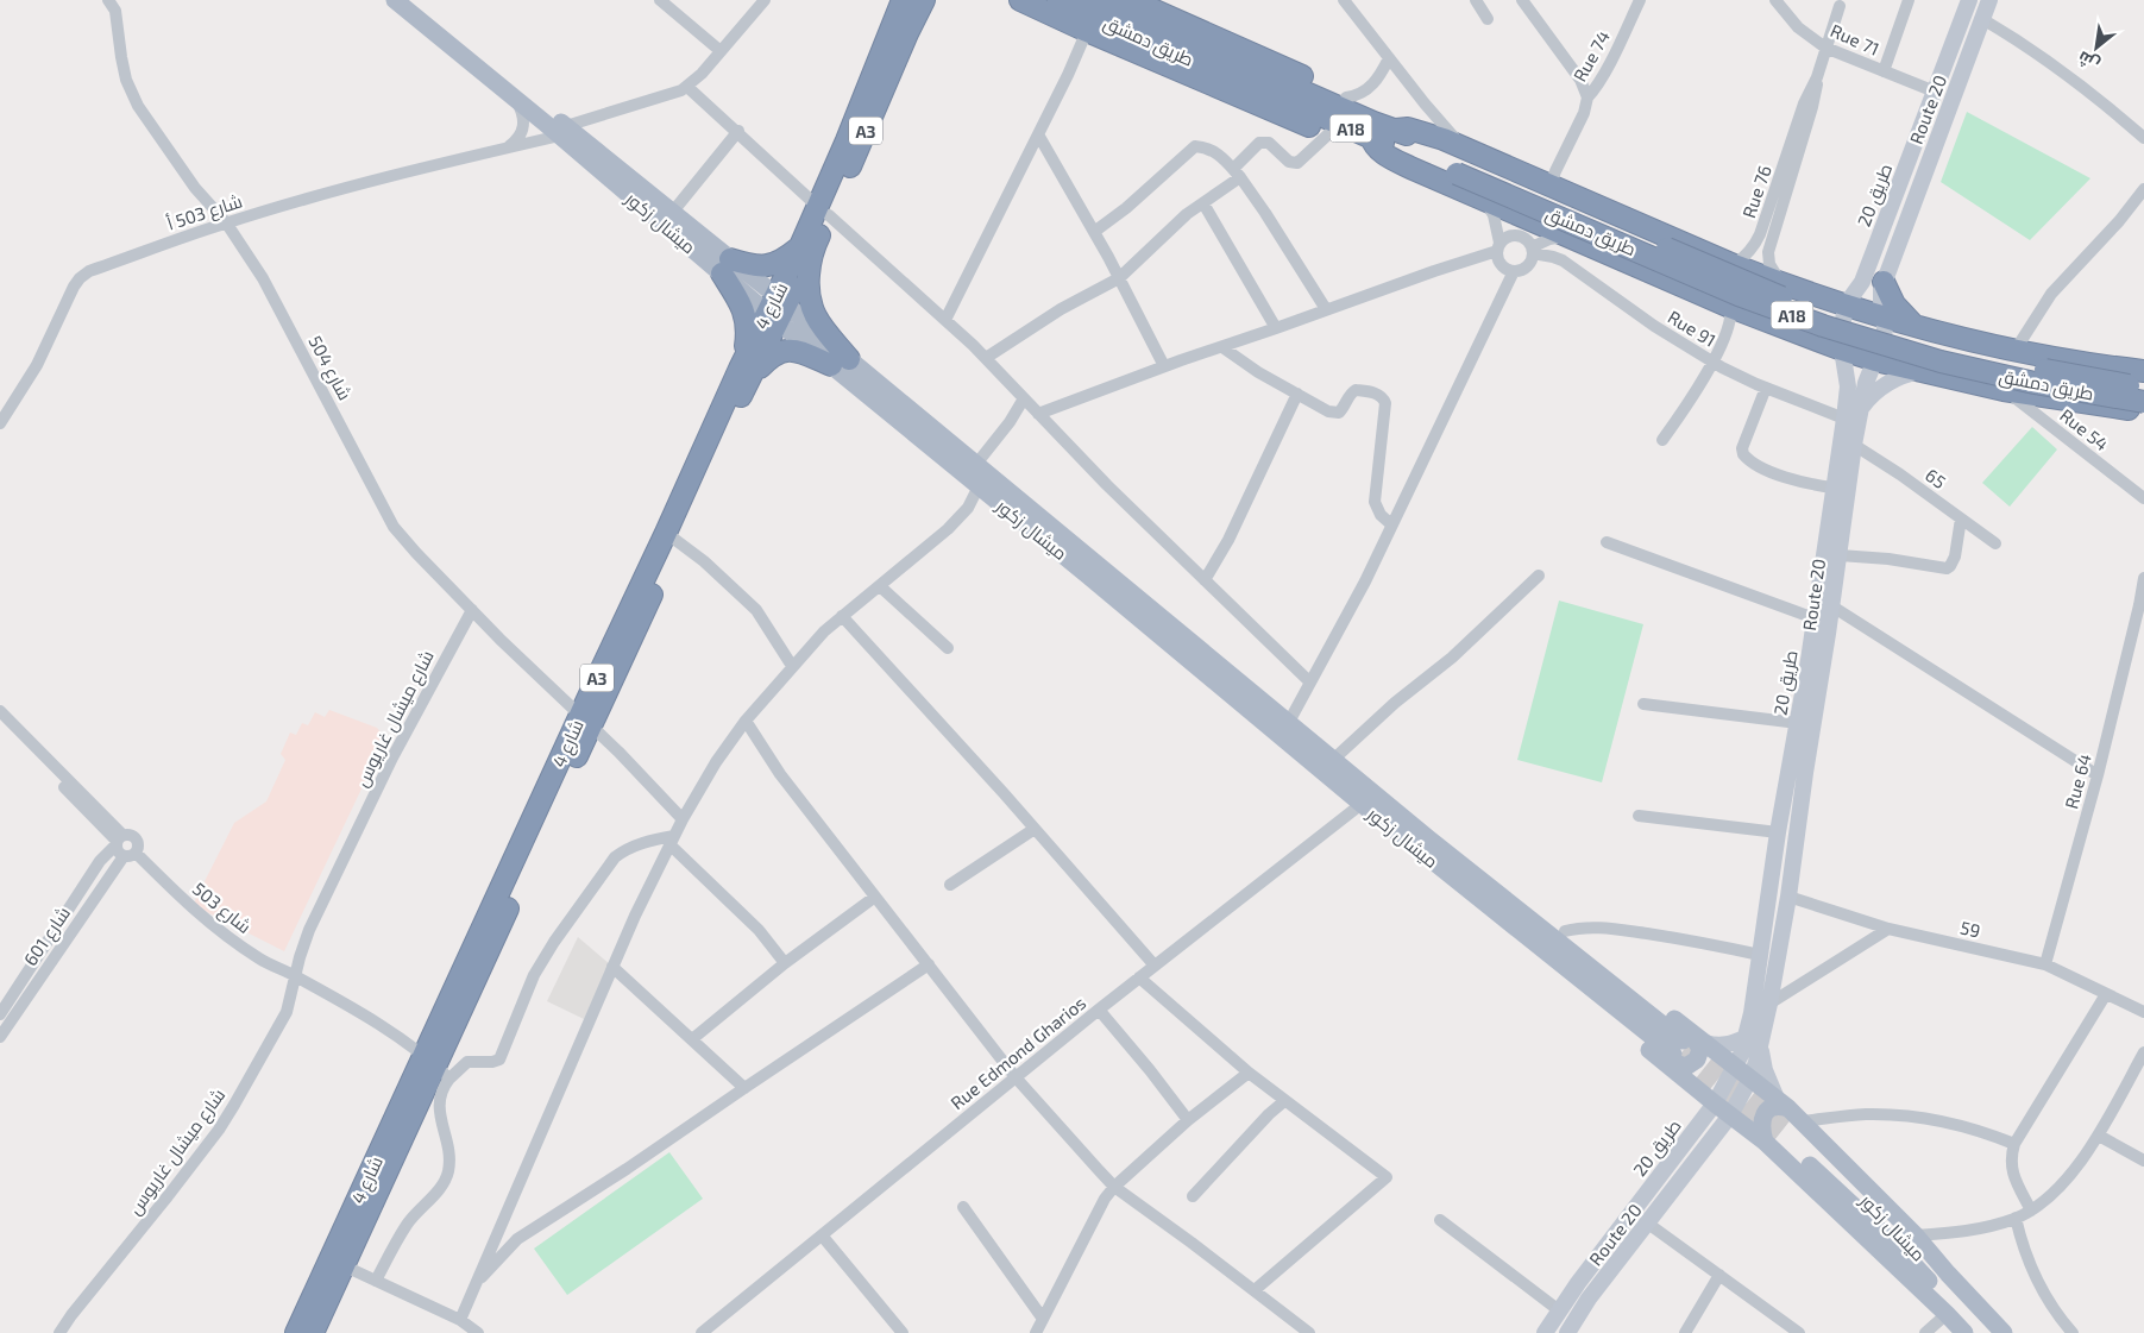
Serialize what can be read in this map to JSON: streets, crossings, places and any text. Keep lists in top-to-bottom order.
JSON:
{
  "streets": {
    "highway": [
      "طريق دمشق",
      "A18",
      "A3",
      "شارع 4"
    ],
    "main road": ["Route 20", "طريق 20", "ميشال زكور"],
    "street": [
      "Rue 71",
      "Rue 74",
      "Rue 76",
      "شارع 503 أ",
      "Rue 91",
      "شارع 504",
      "Rue 54",
      "65",
      "شارع ميشال غاريوس",
      "Rue 64",
      "شارع 503",
      "59",
      "شارع 601",
      "Rue Edmond Gharios"
    ]
  },
  "crossings": [
    ["Rue 71", "Rue 76"],
    ["Rue 71", "طريق 20"],
    ["Route 20", "طريق 20"],
    ["Route 20", "65"],
    ["Route 20", "59"],
    ["A3", "شارع 4"],
    ["طريق 20", "Rue 91"],
    ["شارع 503 أ", "ميشال زكور"],
    ["شارع 503 أ", "شارع 504"],
    ["ميشال زكور", "شارع 4"],
    ["ميشال زكور", "Rue Edmond Gharios"],
    ["شارع 4", "شارع 504"],
    ["شارع 504", "شارع ميشال غاريوس"],
    ["شارع ميشال غاريوس", "شارع 503"],
    ["Rue 64", "59"],
    ["شارع 503", "شارع 601"]
  ],
  "north": "bottom left"
}
